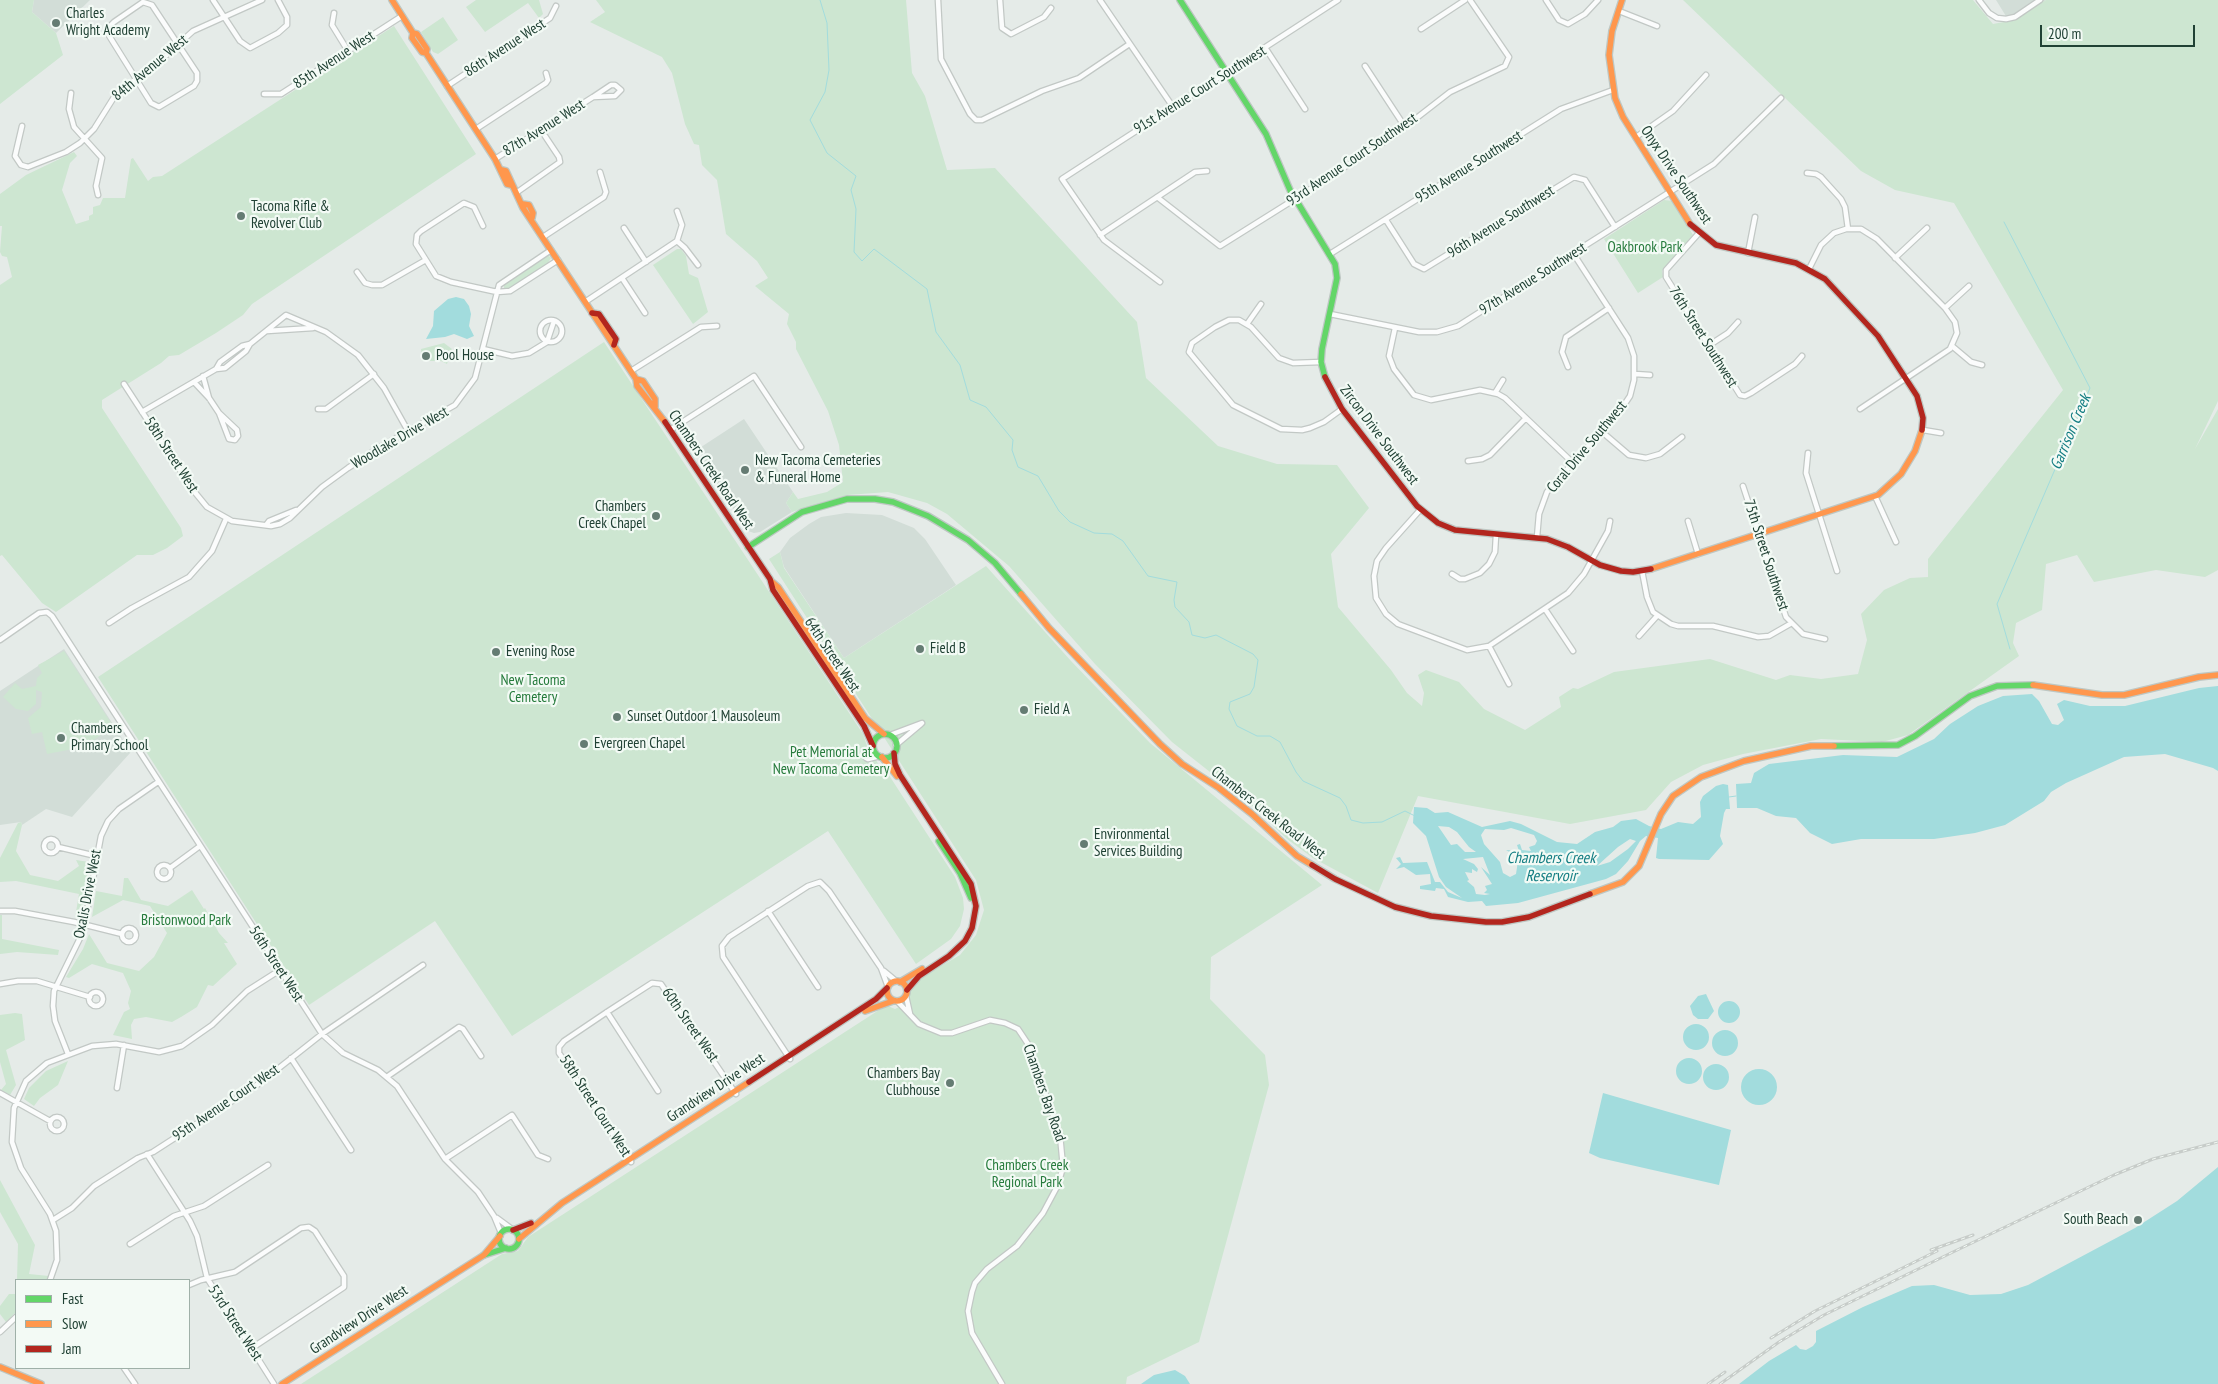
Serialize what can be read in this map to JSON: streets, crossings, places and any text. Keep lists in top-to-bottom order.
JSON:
{
  "streets": {
    "street": [
      "86th Avenue West",
      "85th Avenue West",
      "84th Avenue West",
      "91st Avenue Court Southwest",
      "87th Avenue West",
      "93rd Avenue Court Southwest",
      "95th Avenue Southwest",
      "Onyx Drive Southwest",
      "96th Avenue Southwest",
      "97th Avenue Southwest",
      "76th Street Southwest",
      "Zircon Drive Southwest",
      "Woodlake Drive West",
      "Coral Drive Southwest",
      "58th Street West",
      "Chambers Creek Road West",
      "75th Street Southwest",
      "64th Street West",
      "Oxalis Drive West",
      "56th Street West",
      "60th Street West",
      "Grandview Drive West",
      "Chambers Bay Road",
      "95th Avenue Court West",
      "58th Street Court West",
      "53rd Street West"
    ]
  },
  "crossings": [
    ["86th Avenue West", "Chambers Creek Road West"],
    ["85th Avenue West", "Chambers Creek Road West"],
    ["91st Avenue Court Southwest", "Zircon Drive Southwest"],
    ["87th Avenue West", "Chambers Creek Road West"],
    ["93rd Avenue Court Southwest", "Zircon Drive Southwest"],
    ["95th Avenue Southwest", "Onyx Drive Southwest"],
    ["95th Avenue Southwest", "96th Avenue Southwest"],
    ["95th Avenue Southwest", "Zircon Drive Southwest"],
    ["Onyx Drive Southwest", "97th Avenue Southwest"],
    ["Onyx Drive Southwest", "76th Street Southwest"],
    ["Onyx Drive Southwest", "Zircon Drive Southwest"],
    ["Onyx Drive Southwest", "75th Street Southwest"],
    ["96th Avenue Southwest", "97th Avenue Southwest"],
    ["97th Avenue Southwest", "Zircon Drive Southwest"],
    ["97th Avenue Southwest", "Coral Drive Southwest"],
    ["Zircon Drive Southwest", "Coral Drive Southwest"],
    ["Zircon Drive Southwest", "75th Street Southwest"],
    ["Woodlake Drive West", "58th Street West"],
    ["Chambers Creek Road West", "64th Street West"],
    ["Oxalis Drive West", "56th Street West"],
    ["56th Street West", "Grandview Drive West"],
    ["56th Street West", "95th Avenue Court West"],
    ["60th Street West", "Grandview Drive West"],
    ["60th Street West", "58th Street Court West"],
    ["Grandview Drive West", "Chambers Bay Road"],
    ["Grandview Drive West", "58th Street Court West"],
    ["95th Avenue Court West", "53rd Street West"]
  ],
  "water": ["Garrison Creek", "Chambers Creek Reservoir"],
  "parks": [
    "Oakbrook Park",
    "New Tacoma Cemetery",
    "Pet Memorial at New Tacoma Cemetery",
    "Bristonwood Park",
    "Chambers Creek Regional Park"
  ],
  "places": [
    "Charles Wright Academy",
    "Tacoma Rifle & Revolver Club",
    "Pool House",
    "New Tacoma Cemeteries & Funeral Home",
    "Chambers Creek Chapel",
    "Field B",
    "Evening Rose",
    "Field A",
    "Sunset Outdoor 1 Mausoleum",
    "Chambers Primary School",
    "Evergreen Chapel",
    "Environmental Services Building",
    "Chambers Bay Clubhouse",
    "South Beach"
  ],
  "legend": ["Fast", "Slow", "Jam"],
  "scale_bar": "200 m"
}
